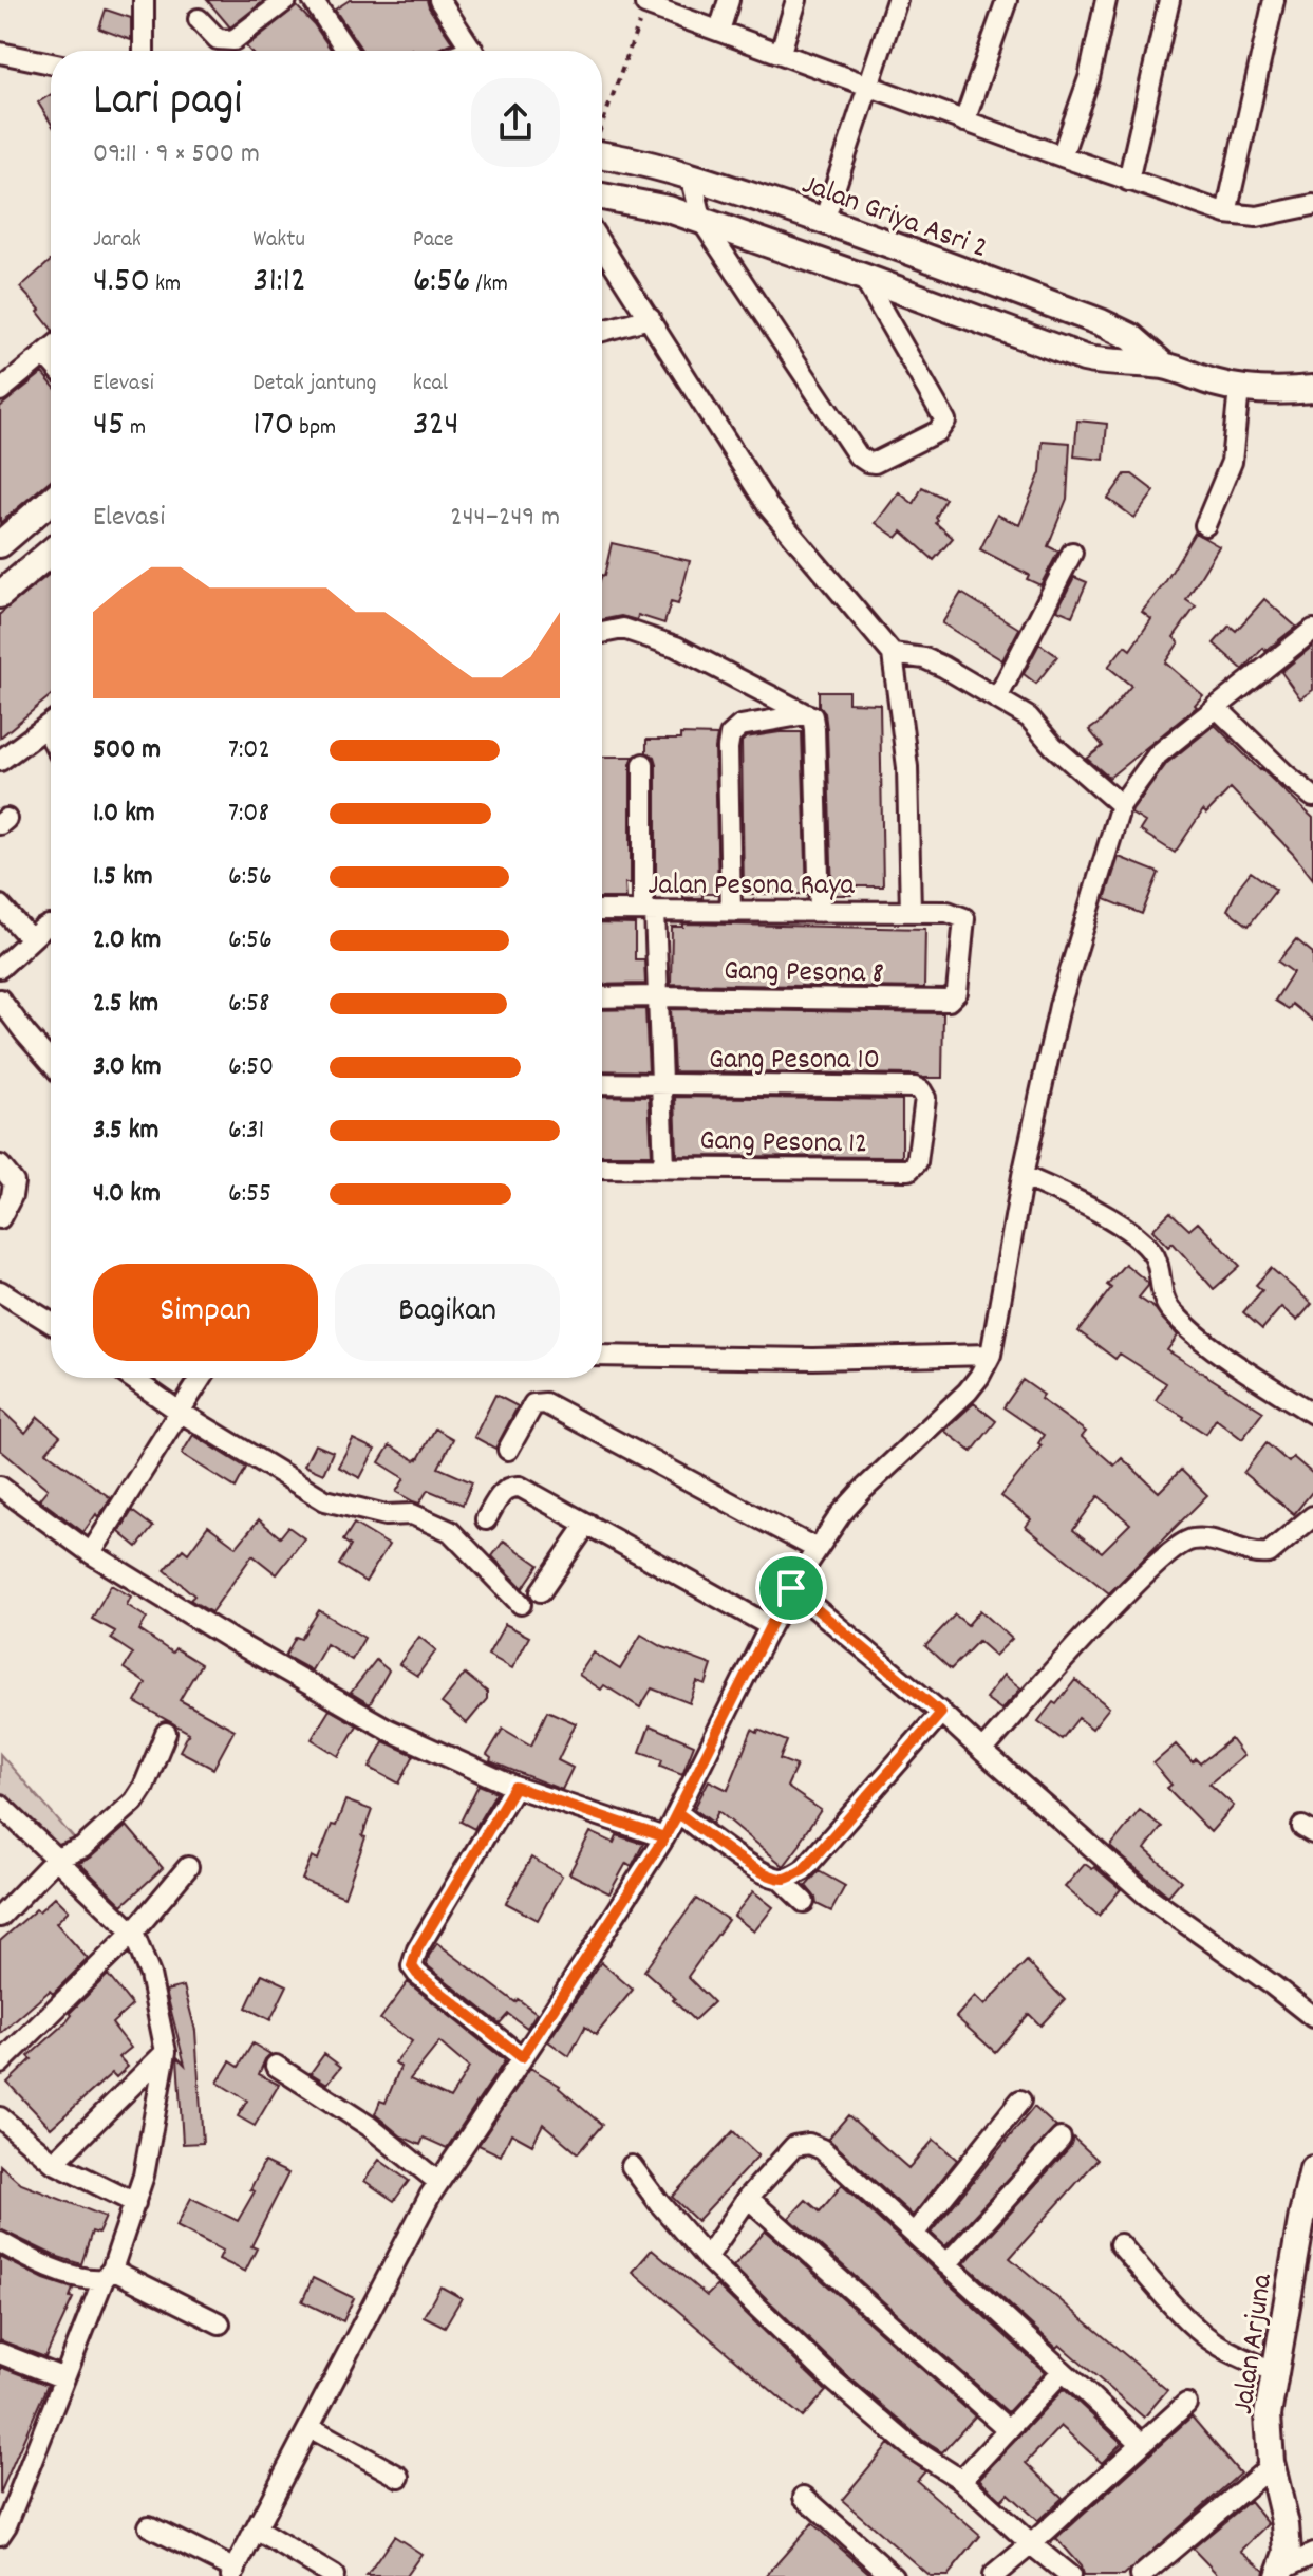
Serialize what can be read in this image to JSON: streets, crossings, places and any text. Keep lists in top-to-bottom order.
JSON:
{
  "streets": {
    "street": [
      "Jalan Griya Asri 2",
      "Jalan Pesona Raya",
      "Gang Pesona 8",
      "Gang Pesona 10",
      "Gang Pesona 12",
      "Jalan Arjuna"
    ]
  },
  "crossings": [
    ["Jalan Pesona Raya", "Gang Pesona 8"],
    ["Gang Pesona 10", "Gang Pesona 12"]
  ],
  "page": {
    "heading": ["Lari pagi", "09:11 · 9 × 500 m"],
    "stats": [
      ["Jarak", "4.50 km"],
      ["Waktu", "31:12"],
      ["Pace", "6:56 /km"],
      ["Elevasi", "45 m"],
      ["Detak jantung", "170 bpm"],
      ["kcal", "324"]
    ],
    "chart": ["Elevasi", "244–249 m"],
    "list": [
      {
        "name": "500 m",
        "note": "7:02"
      },
      {
        "name": "1.0 km",
        "note": "7:08"
      },
      {
        "name": "1.5 km",
        "note": "6:56"
      },
      {
        "name": "2.0 km",
        "note": "6:56"
      },
      {
        "name": "2.5 km",
        "note": "6:58"
      },
      {
        "name": "3.0 km",
        "note": "6:50"
      },
      {
        "name": "3.5 km",
        "note": "6:31"
      },
      {
        "name": "4.0 km",
        "note": "6:55"
      }
    ],
    "buttons": ["Simpan", "Bagikan"]
  }
}
